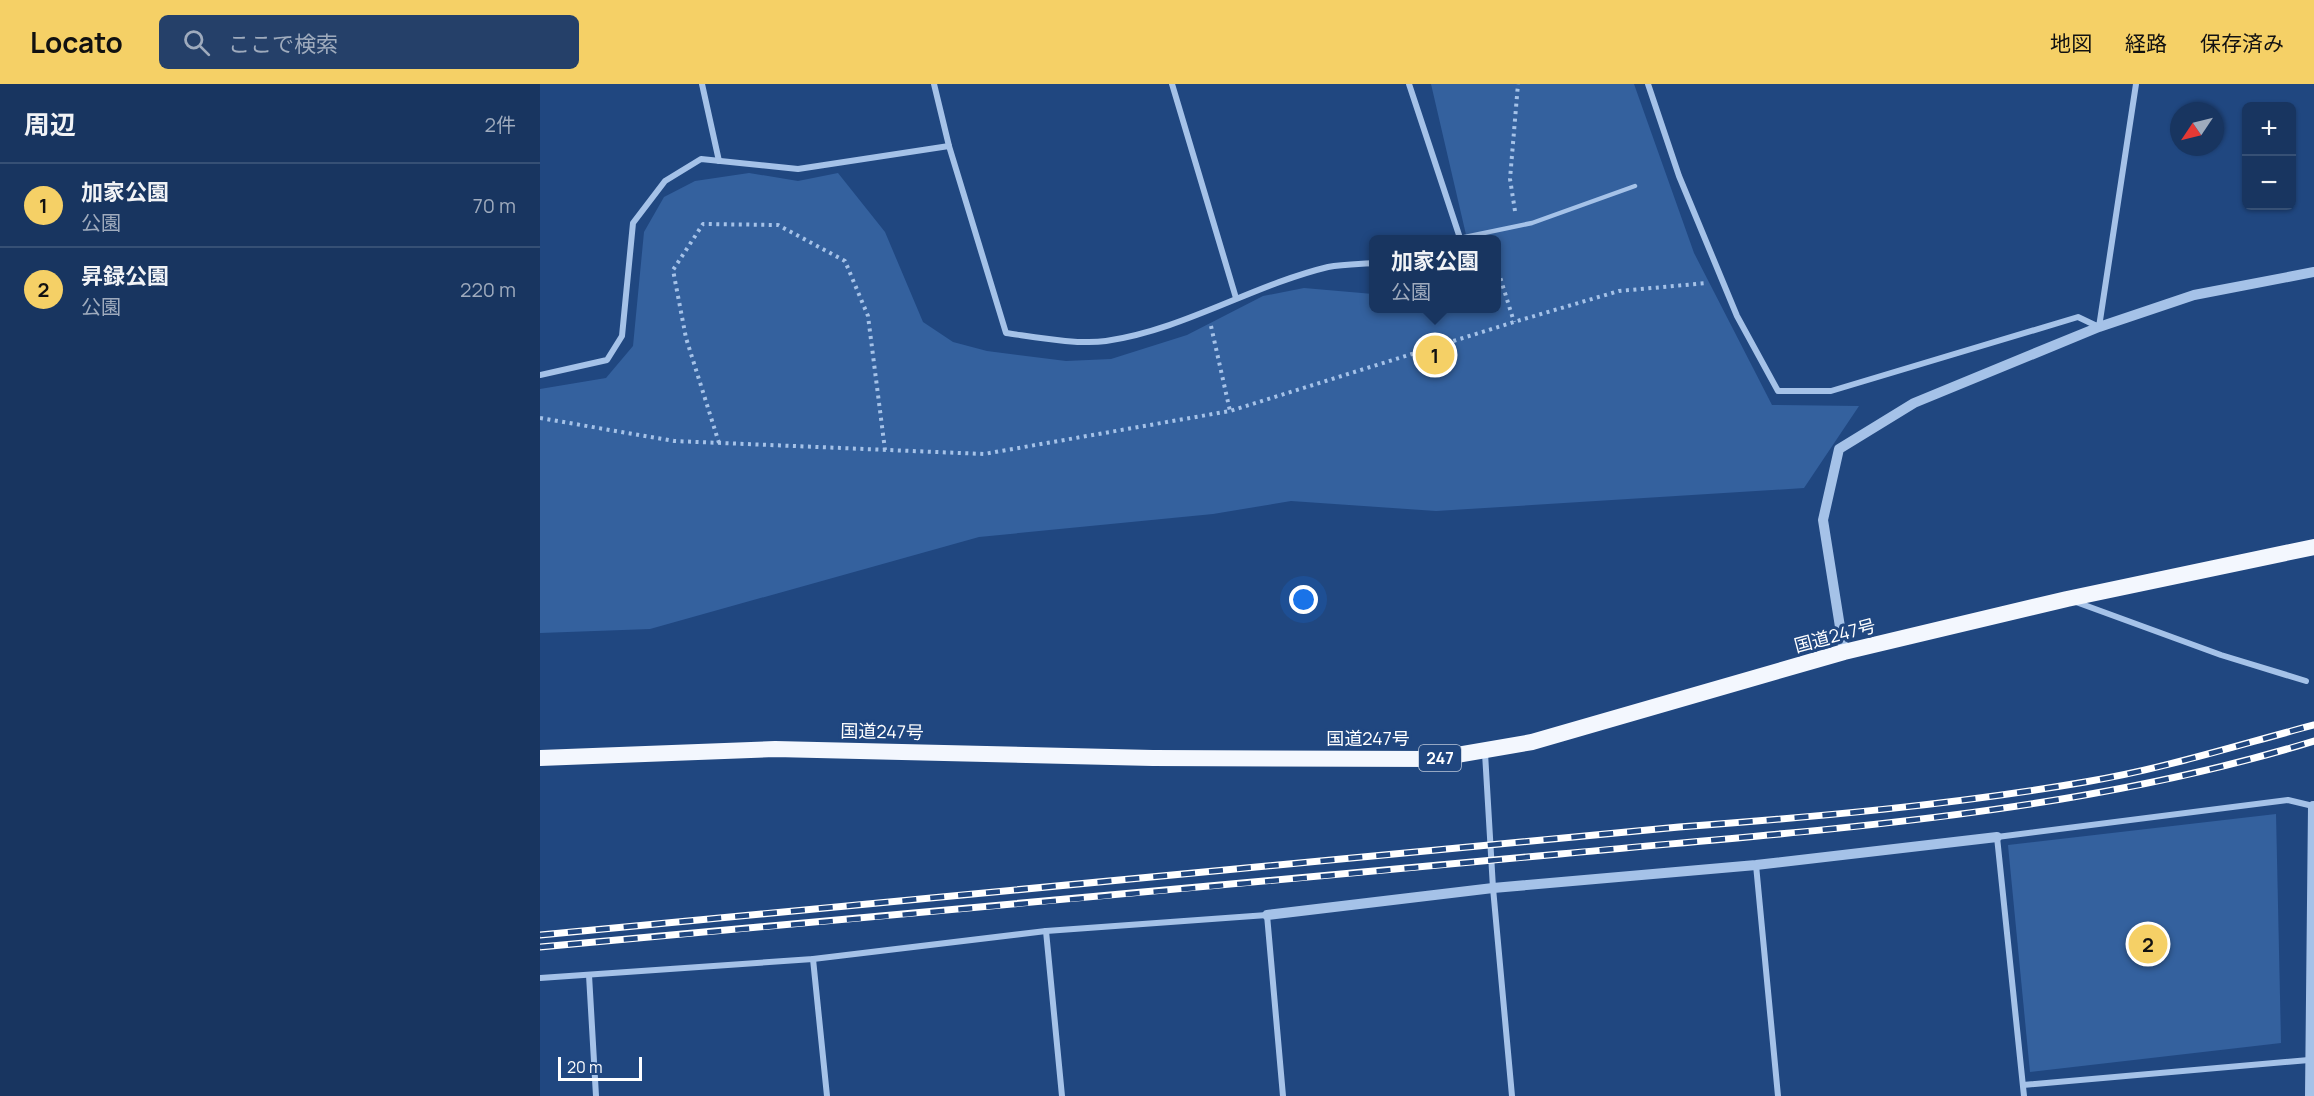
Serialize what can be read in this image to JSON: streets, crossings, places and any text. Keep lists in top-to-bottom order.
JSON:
{
  "streets": {
    "highway": ["国道247号", "247"]
  },
  "scale_bar": "20 m",
  "north": "bottom left",
  "page": {
    "header": "Locato",
    "search": "ここで検索",
    "nav": ["地図", "経路", "保存済み"],
    "heading": ["周辺", "2件"],
    "map_buttons": ["+", "−"],
    "list": [
      {
        "mark": "1",
        "name": "加家公園",
        "note": "公園",
        "value": "70 m"
      },
      {
        "mark": "2",
        "name": "昇録公園",
        "note": "公園",
        "value": "220 m"
      }
    ],
    "popup": ["加家公園", "公園"],
    "pins": ["1", "2"],
    "scale": "20 m"
  }
}
